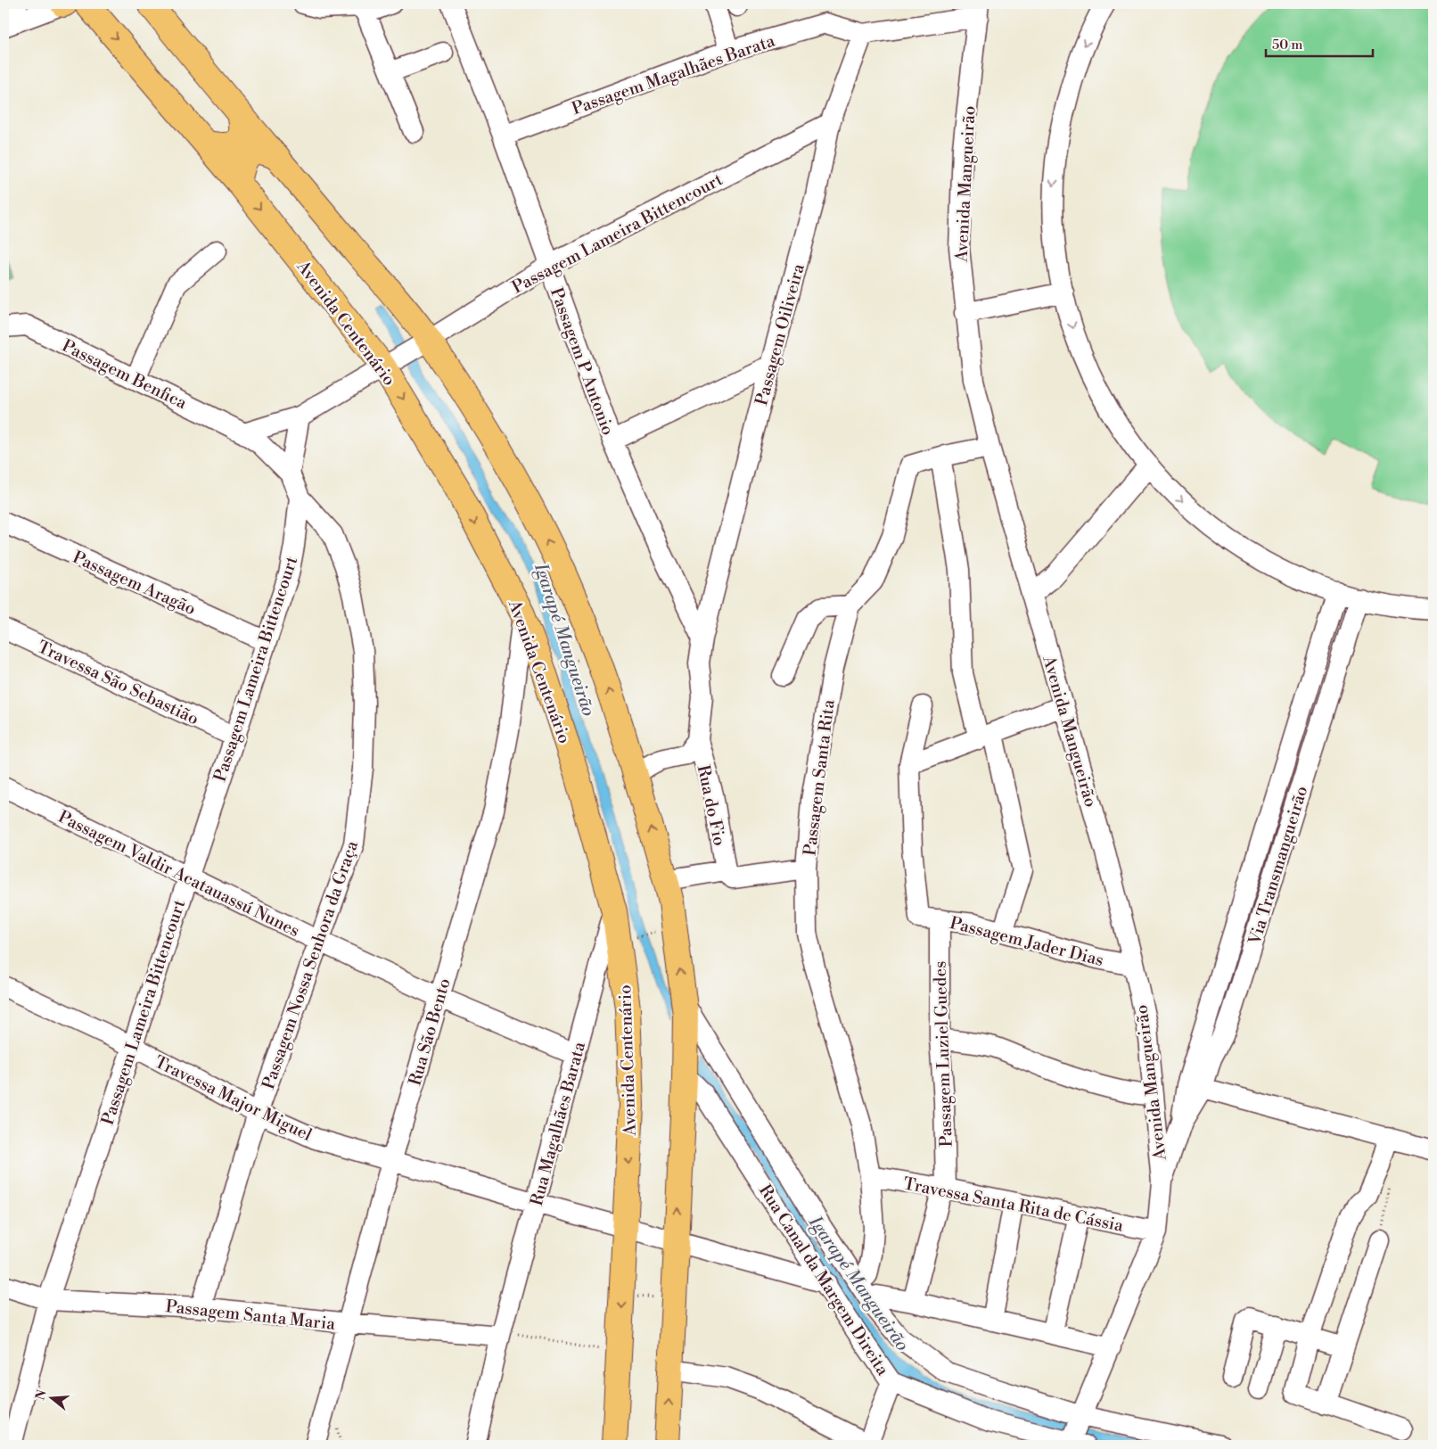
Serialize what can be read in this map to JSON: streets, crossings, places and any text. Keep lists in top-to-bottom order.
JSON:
{
  "streets": {
    "main road": ["Avenida Centenário"],
    "street": [
      "Passagem Magalhães Barata",
      "Avenida Mangueirão",
      "Passagem Lameira Bittencourt",
      "Passagem Oiliveira",
      "Passagem P Antonio",
      "Passagem Benfica",
      "Passagem Aragão",
      "Travessa São Sebastião",
      "Passagem Santa Rita",
      "Rua do Fio",
      "Via Transmangueirão",
      "Passagem Valdir Acatauassú Nunes",
      "Passagem Jader Dias",
      "Passagem Nossa Senhora da Graça",
      "Rua São Bento",
      "Passagem Luziel Guedes",
      "Travessa Major Miguel",
      "Rua Magalhães Barata",
      "Travessa Santa Rita de Cássia",
      "Rua Canal da Margem Direita",
      "Passagem Santa Maria"
    ]
  },
  "crossings": [
    ["Passagem Magalhães Barata", "Avenida Mangueirão"],
    ["Passagem Magalhães Barata", "Passagem Oiliveira"],
    ["Passagem Magalhães Barata", "Passagem P Antonio"],
    ["Avenida Mangueirão", "Passagem Santa Rita"],
    ["Avenida Mangueirão", "Via Transmangueirão"],
    ["Avenida Mangueirão", "Passagem Jader Dias"],
    ["Avenida Mangueirão", "Travessa Santa Rita de Cássia"],
    ["Avenida Mangueirão", "Rua Canal da Margem Direita"],
    ["Passagem Lameira Bittencourt", "Avenida Centenário"],
    ["Passagem Lameira Bittencourt", "Passagem Oiliveira"],
    ["Passagem Lameira Bittencourt", "Passagem P Antonio"],
    ["Passagem Lameira Bittencourt", "Passagem Benfica"],
    ["Passagem Lameira Bittencourt", "Passagem Aragão"],
    ["Passagem Lameira Bittencourt", "Travessa São Sebastião"],
    ["Passagem Lameira Bittencourt", "Passagem Valdir Acatauassú Nunes"],
    ["Passagem Lameira Bittencourt", "Passagem Nossa Senhora da Graça"],
    ["Passagem Lameira Bittencourt", "Travessa Major Miguel"],
    ["Passagem Lameira Bittencourt", "Passagem Santa Maria"],
    ["Avenida Centenário", "Rua São Bento"],
    ["Avenida Centenário", "Travessa Major Miguel"],
    ["Avenida Centenário", "Rua Magalhães Barata"],
    ["Passagem Oiliveira", "Passagem P Antonio"],
    ["Passagem Oiliveira", "Rua do Fio"],
    ["Passagem Santa Rita", "Travessa Santa Rita de Cássia"],
    ["Passagem Valdir Acatauassú Nunes", "Passagem Nossa Senhora da Graça"],
    ["Passagem Valdir Acatauassú Nunes", "Rua São Bento"],
    ["Passagem Valdir Acatauassú Nunes", "Rua Magalhães Barata"],
    ["Passagem Jader Dias", "Passagem Luziel Guedes"],
    ["Passagem Nossa Senhora da Graça", "Travessa Major Miguel"],
    ["Passagem Nossa Senhora da Graça", "Passagem Santa Maria"],
    ["Rua São Bento", "Travessa Major Miguel"],
    ["Rua São Bento", "Passagem Santa Maria"],
    ["Passagem Luziel Guedes", "Travessa Santa Rita de Cássia"],
    ["Travessa Major Miguel", "Rua Magalhães Barata"],
    ["Travessa Major Miguel", "Rua Canal da Margem Direita"],
    ["Rua Magalhães Barata", "Passagem Santa Maria"]
  ],
  "water": ["Igarapé Mangueirão"],
  "scale_bar": "50 m",
  "north": "left"
}
